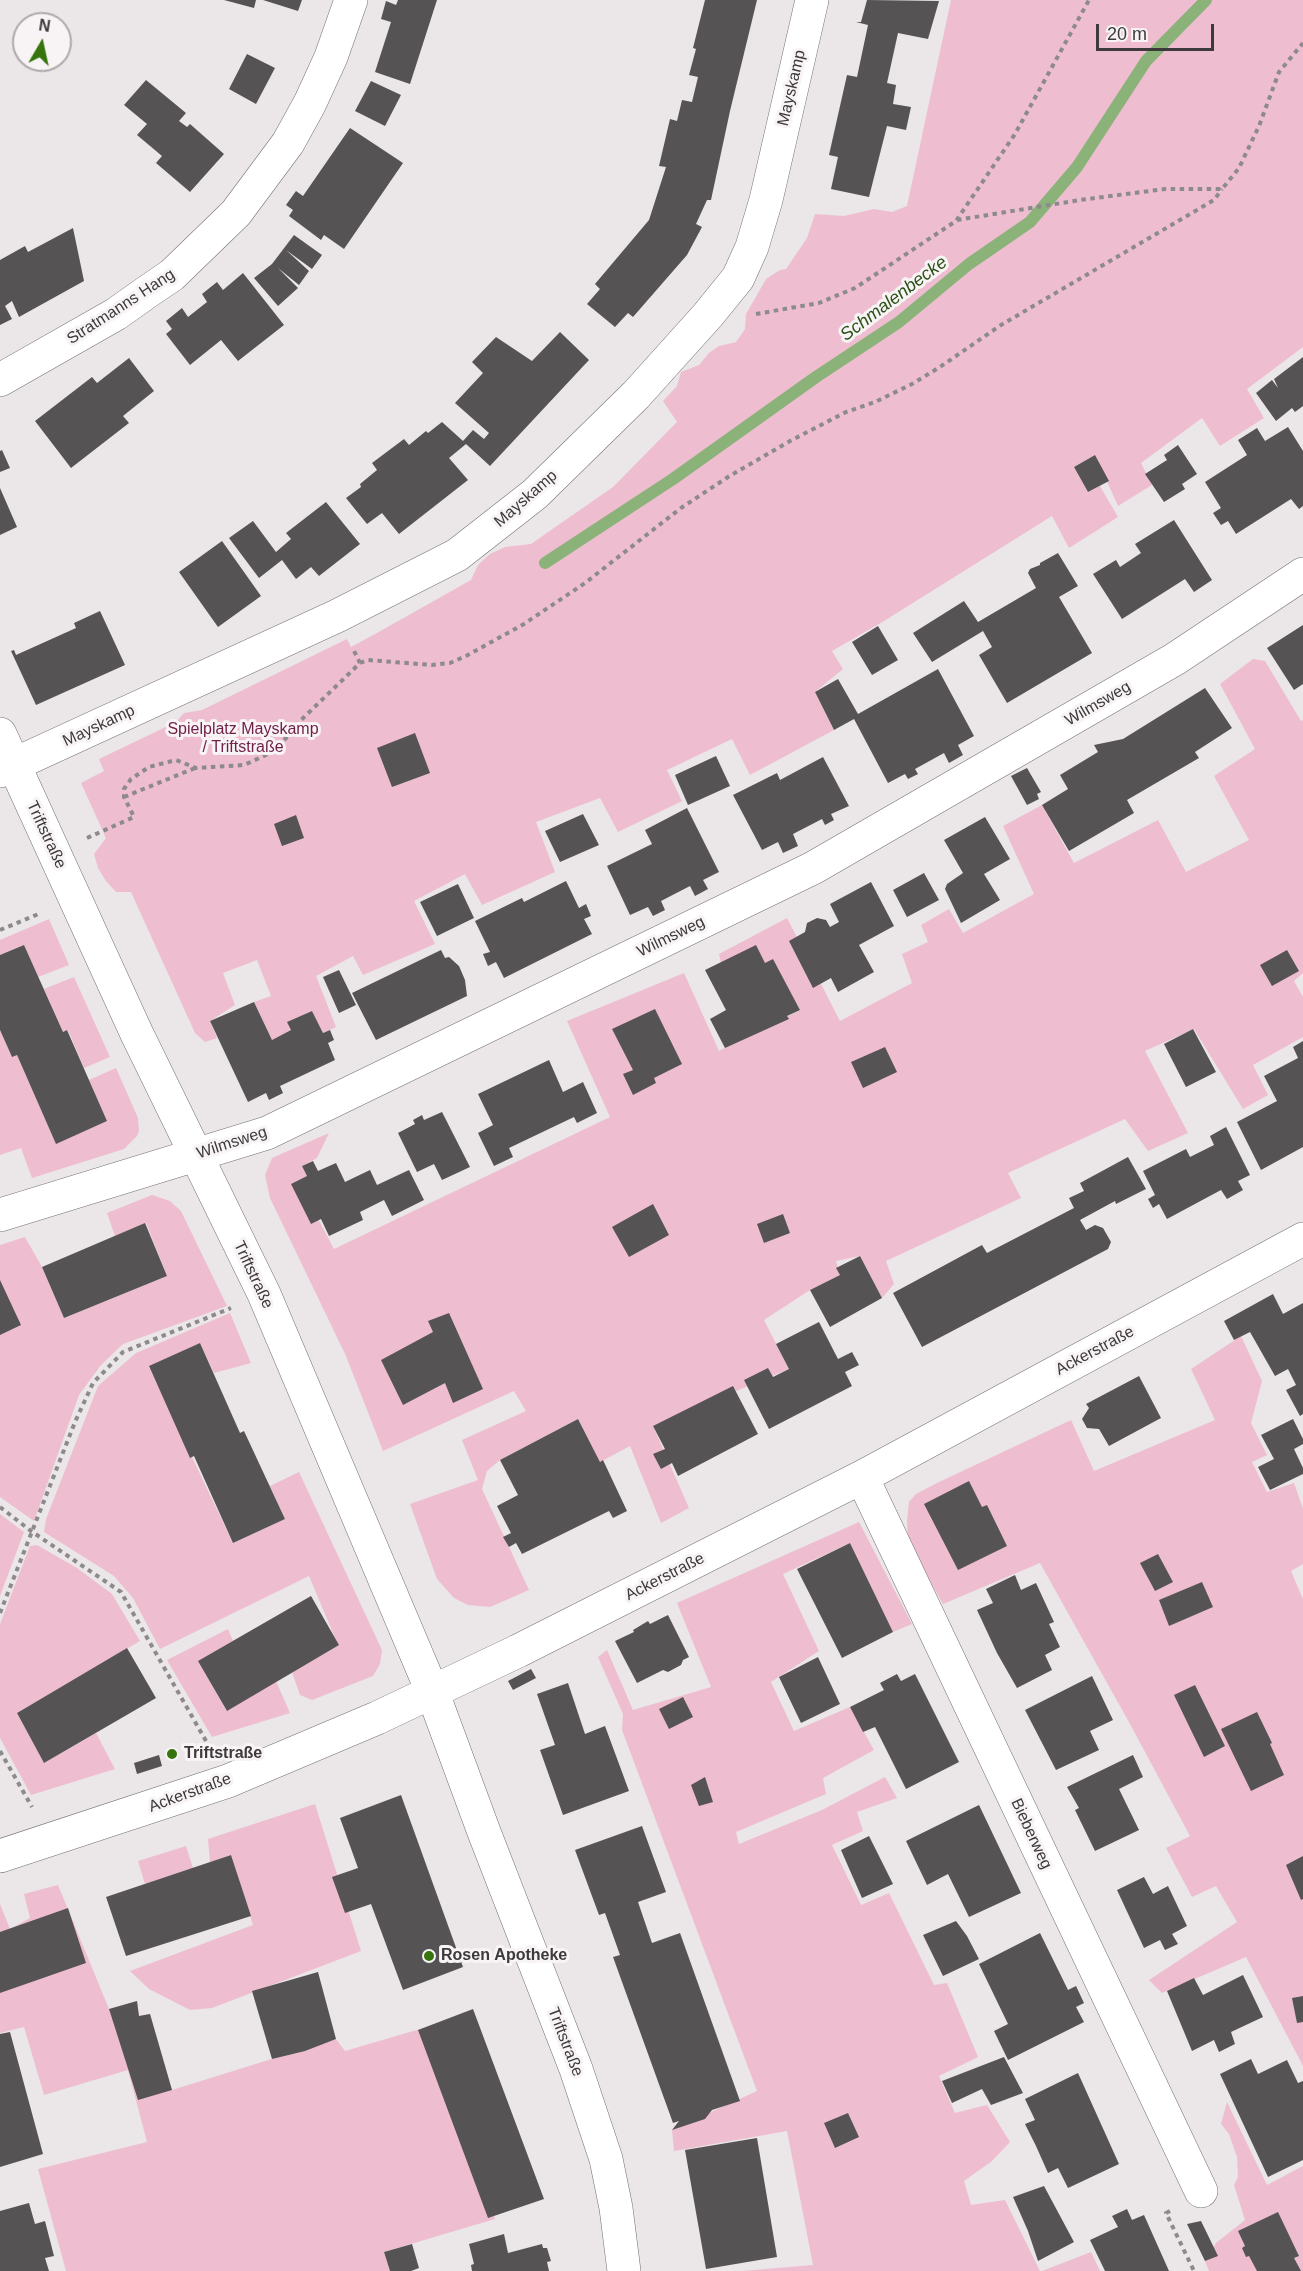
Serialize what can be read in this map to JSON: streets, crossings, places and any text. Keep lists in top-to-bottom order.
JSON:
{
  "streets": {
    "street": [
      "Mayskamp",
      "Stratmanns Hang",
      "Wilmsweg",
      "Triftstraße",
      "Ackerstraße",
      "Bieberweg"
    ]
  },
  "crossings": [
    ["Mayskamp", "Triftstraße"],
    ["Wilmsweg", "Triftstraße"],
    ["Triftstraße", "Ackerstraße"],
    ["Ackerstraße", "Bieberweg"]
  ],
  "water": ["Schmalenbecke"],
  "parks": ["Spielplatz Mayskamp / Triftstraße"],
  "places": ["Triftstraße", "Rosen Apotheke"],
  "scale_bar": "20 m",
  "north": "top"
}
